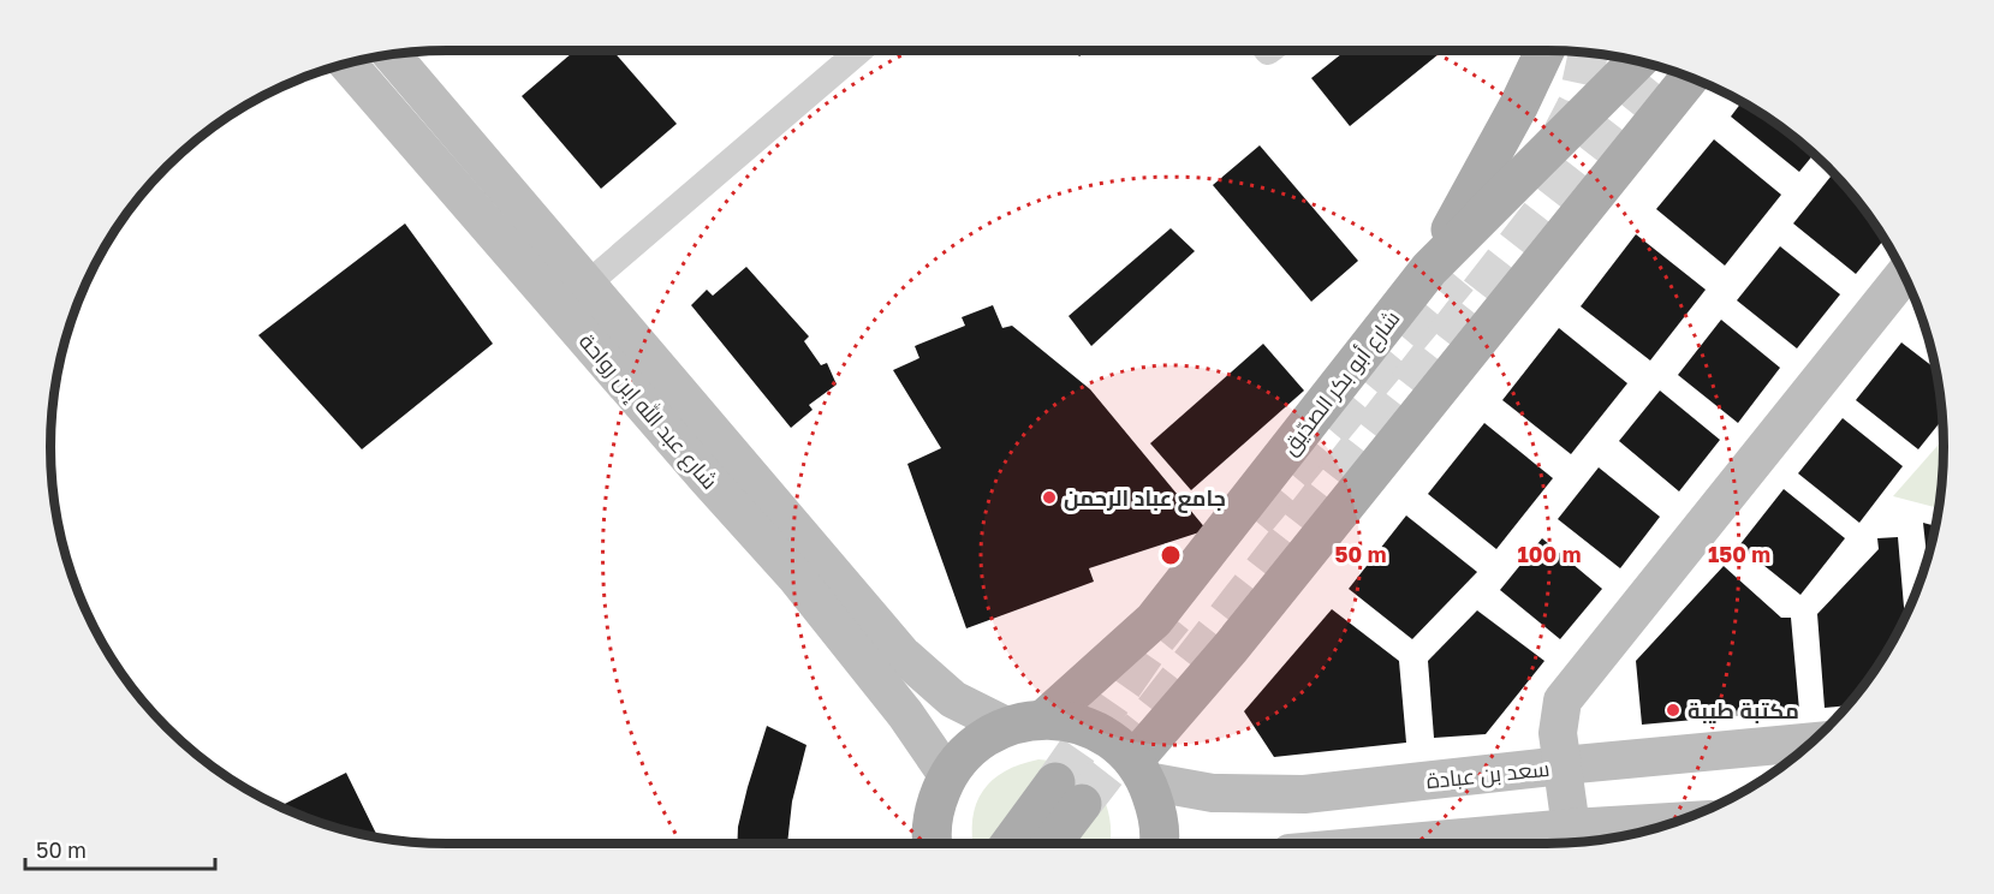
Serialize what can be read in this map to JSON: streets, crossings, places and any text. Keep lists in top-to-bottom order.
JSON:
{
  "streets": {
    "main road": ["شارع أبو بكر الصدّيق"],
    "street": ["شارع عبد الله إبن رواحة", "سعد بن عبادة"]
  },
  "places": ["جامع عباد الرحمن", "مكتبة طيبة"],
  "scale_bar": "50 m",
  "rings": ["50 m", "100 m", "150 m"]
}
